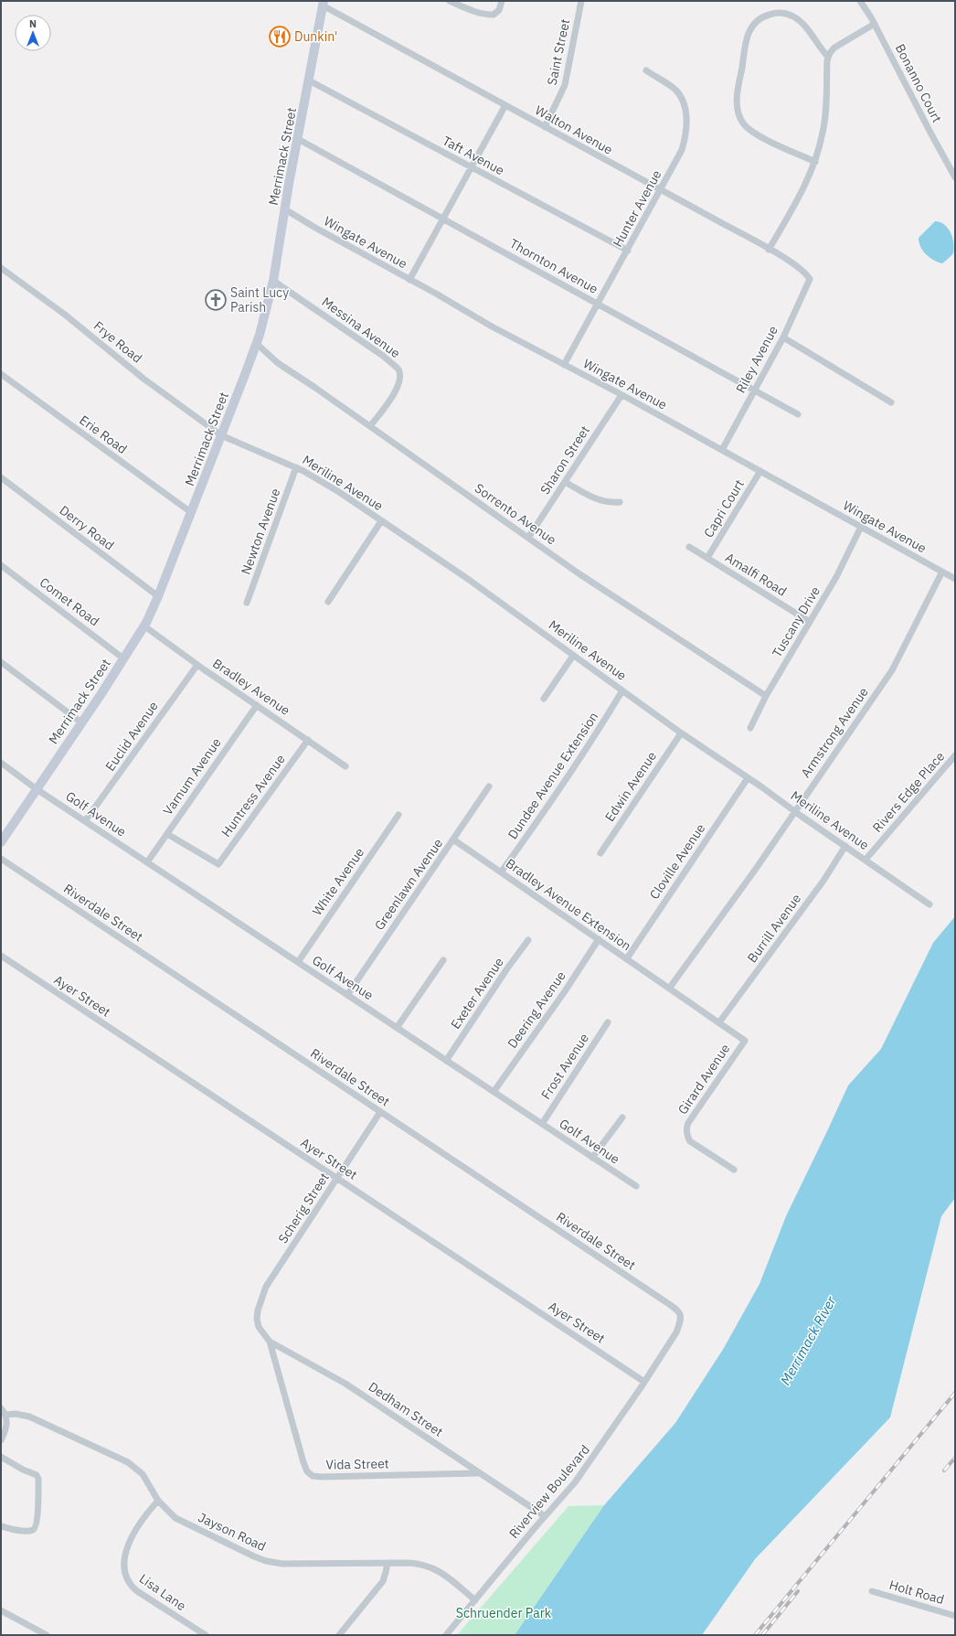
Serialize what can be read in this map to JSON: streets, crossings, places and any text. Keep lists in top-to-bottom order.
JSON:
{
  "streets": {
    "main road": ["Merrimack Street"],
    "street": [
      "Saint Street",
      "Bonanno Court",
      "Walton Avenue",
      "Taft Avenue",
      "Hunter Avenue",
      "Wingate Avenue",
      "Thornton Avenue",
      "Messina Avenue",
      "Frye Road",
      "Riley Avenue",
      "Erie Road",
      "Sharon Street",
      "Meriline Avenue",
      "Capri Court",
      "Sorrento Avenue",
      "Derry Road",
      "Newton Avenue",
      "Amalfi Road",
      "Comet Road",
      "Tuscany Drive",
      "Bradley Avenue",
      "Armstrong Avenue",
      "Euclid Avenue",
      "Dundee Avenue Extension",
      "Varnum Avenue",
      "Edwin Avenue",
      "Rivers Edge Place",
      "Huntress Avenue",
      "Golf Avenue",
      "Cloville Avenue",
      "White Avenue",
      "Greenlawn Avenue",
      "Bradley Avenue Extension",
      "Riverdale Street",
      "Burrill Avenue",
      "Exeter Avenue",
      "Ayer Street",
      "Deering Avenue",
      "Frost Avenue",
      "Girard Avenue",
      "Scherig Street",
      "Dedham Street",
      "Vida Street",
      "Riverview Boulevard",
      "Jayson Road",
      "Lisa Lane",
      "Holt Road"
    ]
  },
  "crossings": [
    ["Saint Street", "Walton Avenue"],
    ["Walton Avenue", "Merrimack Street"],
    ["Walton Avenue", "Hunter Avenue"],
    ["Walton Avenue", "Riley Avenue"],
    ["Taft Avenue", "Merrimack Street"],
    ["Taft Avenue", "Hunter Avenue"],
    ["Merrimack Street", "Wingate Avenue"],
    ["Merrimack Street", "Thornton Avenue"],
    ["Merrimack Street", "Messina Avenue"],
    ["Merrimack Street", "Frye Road"],
    ["Merrimack Street", "Erie Road"],
    ["Merrimack Street", "Meriline Avenue"],
    ["Merrimack Street", "Sorrento Avenue"],
    ["Merrimack Street", "Derry Road"],
    ["Merrimack Street", "Comet Road"],
    ["Merrimack Street", "Bradley Avenue"],
    ["Merrimack Street", "Golf Avenue"],
    ["Hunter Avenue", "Wingate Avenue"],
    ["Hunter Avenue", "Thornton Avenue"],
    ["Wingate Avenue", "Riley Avenue"],
    ["Wingate Avenue", "Sharon Street"],
    ["Wingate Avenue", "Capri Court"],
    ["Wingate Avenue", "Tuscany Drive"],
    ["Wingate Avenue", "Armstrong Avenue"],
    ["Thornton Avenue", "Riley Avenue"],
    ["Messina Avenue", "Sorrento Avenue"],
    ["Frye Road", "Meriline Avenue"],
    ["Sharon Street", "Sorrento Avenue"],
    ["Meriline Avenue", "Newton Avenue"],
    ["Meriline Avenue", "Armstrong Avenue"],
    ["Meriline Avenue", "Dundee Avenue Extension"],
    ["Meriline Avenue", "Edwin Avenue"],
    ["Meriline Avenue", "Rivers Edge Place"],
    ["Meriline Avenue", "Cloville Avenue"],
    ["Meriline Avenue", "Burrill Avenue"],
    ["Capri Court", "Amalfi Road"],
    ["Sorrento Avenue", "Tuscany Drive"],
    ["Amalfi Road", "Tuscany Drive"],
    ["Bradley Avenue", "Euclid Avenue"],
    ["Bradley Avenue", "Varnum Avenue"],
    ["Bradley Avenue", "Huntress Avenue"],
    ["Armstrong Avenue", "Bradley Avenue Extension"],
    ["Euclid Avenue", "Golf Avenue"],
    ["Dundee Avenue Extension", "Bradley Avenue Extension"],
    ["Varnum Avenue", "Huntress Avenue"],
    ["Varnum Avenue", "Golf Avenue"],
    ["Golf Avenue", "White Avenue"],
    ["Golf Avenue", "Greenlawn Avenue"],
    ["Golf Avenue", "Exeter Avenue"],
    ["Golf Avenue", "Deering Avenue"],
    ["Golf Avenue", "Frost Avenue"],
    ["Cloville Avenue", "Bradley Avenue Extension"],
    ["Greenlawn Avenue", "Bradley Avenue Extension"],
    ["Bradley Avenue Extension", "Deering Avenue"],
    ["Riverdale Street", "Scherig Street"],
    ["Riverdale Street", "Riverview Boulevard"],
    ["Burrill Avenue", "Girard Avenue"],
    ["Ayer Street", "Scherig Street"],
    ["Ayer Street", "Riverview Boulevard"],
    ["Scherig Street", "Dedham Street"],
    ["Dedham Street", "Vida Street"],
    ["Dedham Street", "Riverview Boulevard"],
    ["Riverview Boulevard", "Jayson Road"],
    ["Jayson Road", "Lisa Lane"]
  ],
  "water": ["Merrimack River"],
  "parks": ["Schruender Park"],
  "places": {
    "restaurant": ["Dunkin'"],
    "church": ["Saint Lucy Parish"]
  },
  "north": "top"
}
